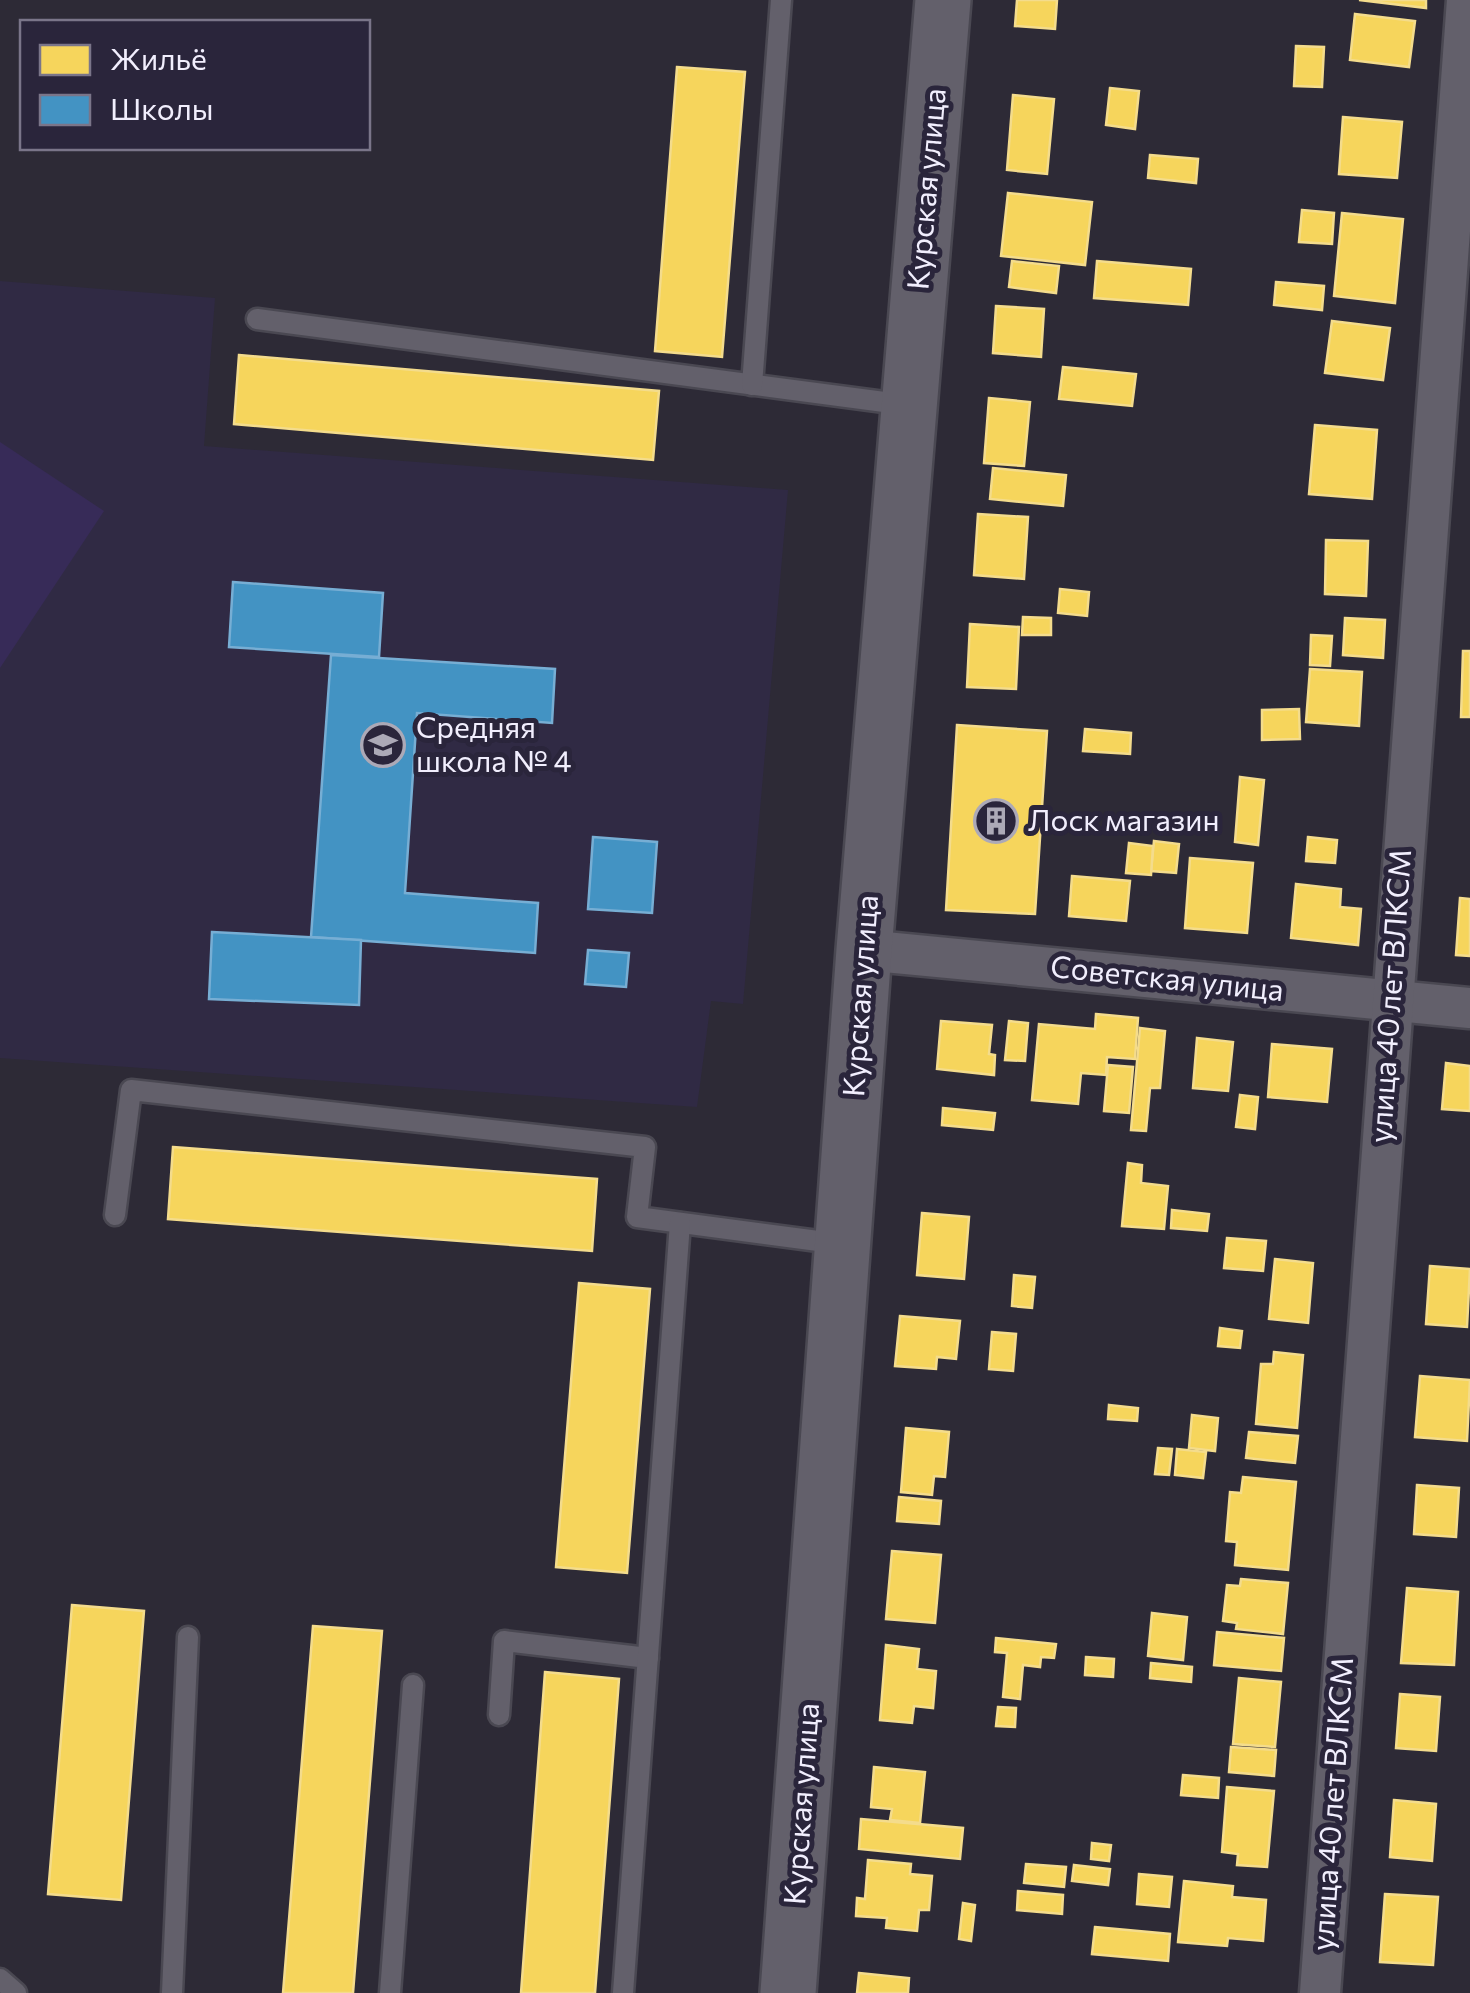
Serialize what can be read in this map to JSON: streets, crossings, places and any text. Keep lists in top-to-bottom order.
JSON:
{
  "streets": {
    "main road": ["Курская улица"],
    "street": ["Советская улица", "улица 40 лет ВЛКСМ"]
  },
  "crossings": [
    ["Курская улица", "Советская улица"],
    ["Советская улица", "улица 40 лет ВЛКСМ"]
  ],
  "places": {
    "school or university": ["Средняя школа № 4"],
    "building": ["Лоск магазин"]
  },
  "legend": ["Жильё", "Школы"]
}
